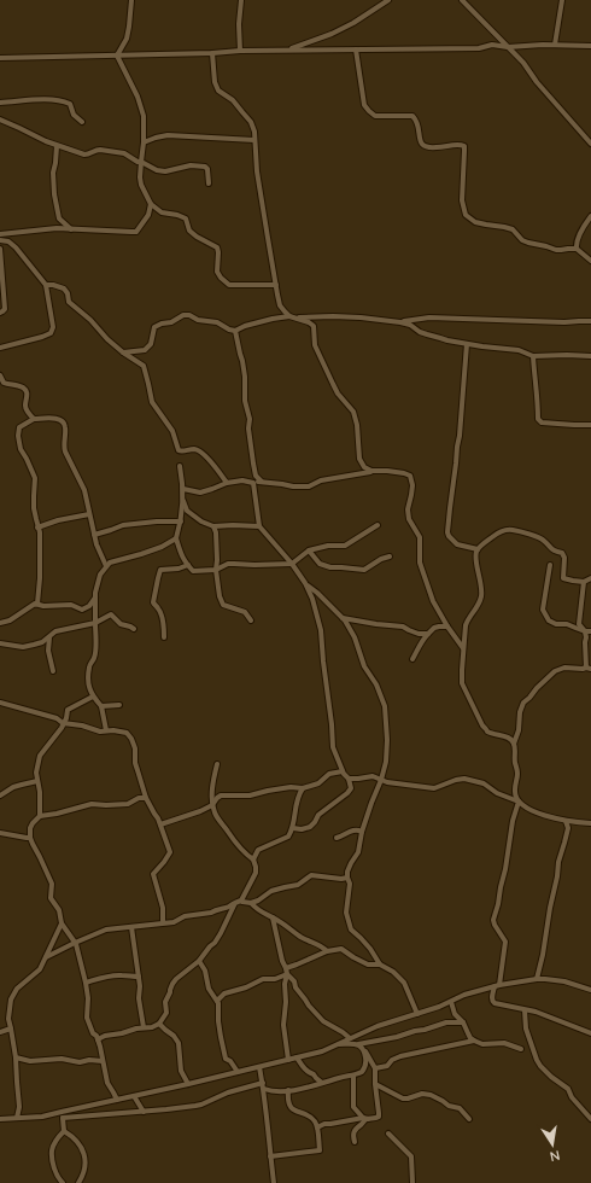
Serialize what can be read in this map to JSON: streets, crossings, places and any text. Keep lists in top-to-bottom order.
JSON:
{
  "north": "bottom"
}
